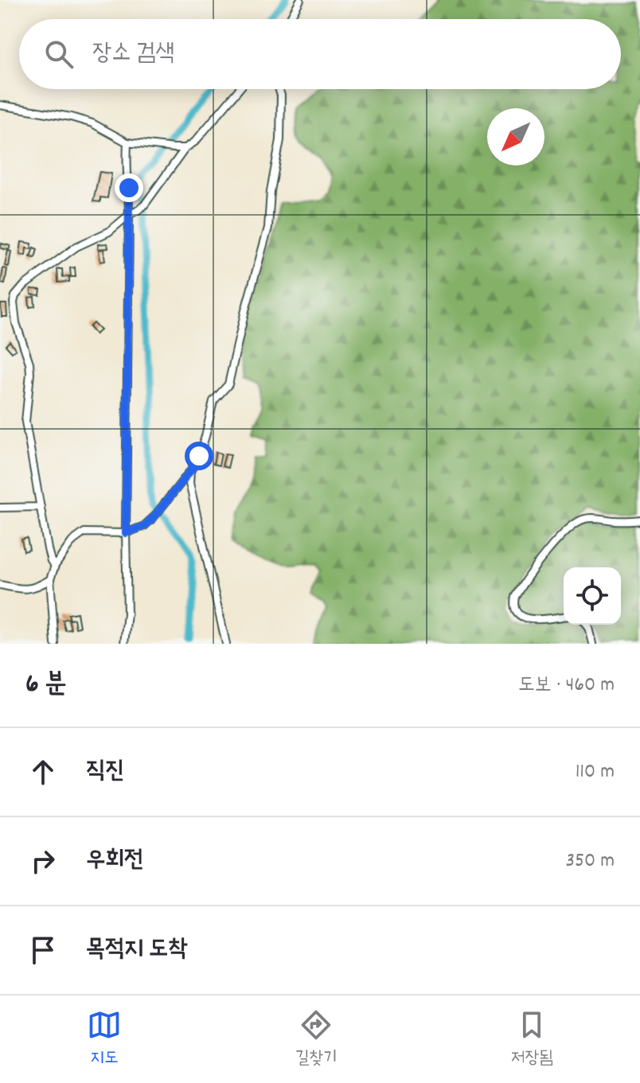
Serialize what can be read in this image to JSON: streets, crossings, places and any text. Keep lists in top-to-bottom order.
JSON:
{
  "north": "bottom left",
  "page": {
    "search": "장소 검색",
    "heading": ["6 분", "도보 · 460 m"],
    "list": [
      ["직진", "110 m"],
      ["우회전", "350 m"],
      "목적지 도착"
    ],
    "nav": ["지도", "길찾기", "저장됨"]
  }
}
